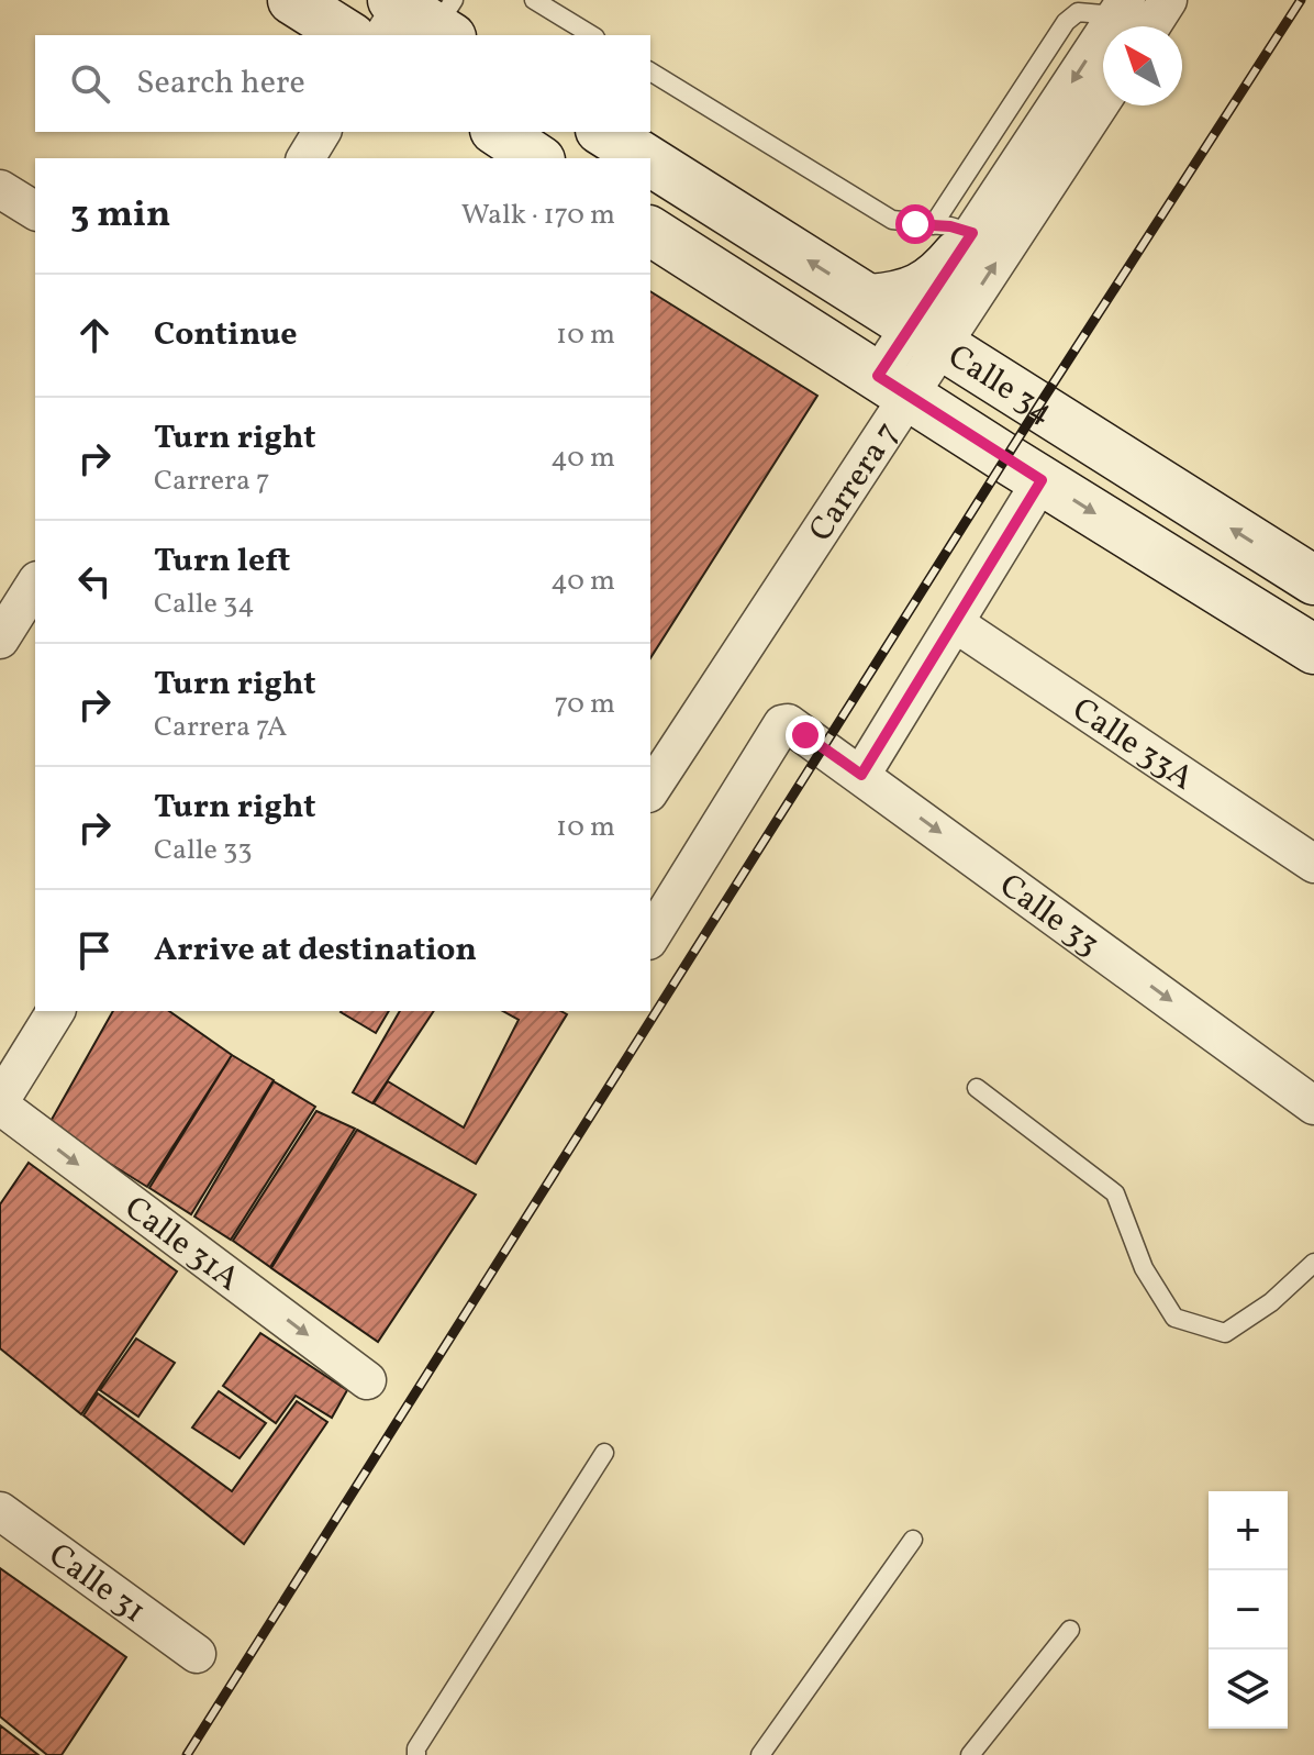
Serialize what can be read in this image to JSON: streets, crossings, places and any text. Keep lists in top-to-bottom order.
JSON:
{
  "streets": {
    "main road": ["Calle 34"],
    "street": [
      "Carrera 7",
      "Calle 33A",
      "Calle 33",
      "Calle 31A",
      "Calle 31"
    ]
  },
  "crossings": [
    ["Calle 34", "Carrera 7"]
  ],
  "one_way": ["Calle 33", "Calle 31A"],
  "north": "top left",
  "page": {
    "search": "Search here",
    "heading": ["3 min", "Walk · 170 m"],
    "list": [
      ["Continue", "10 m"],
      ["Turn right", "Carrera 7", "40 m"],
      ["Turn left", "Calle 34", "40 m"],
      ["Turn right", "Carrera 7A", "70 m"],
      ["Turn right", "Calle 33", "10 m"],
      "Arrive at destination"
    ],
    "map_buttons": ["+", "−"]
  }
}
